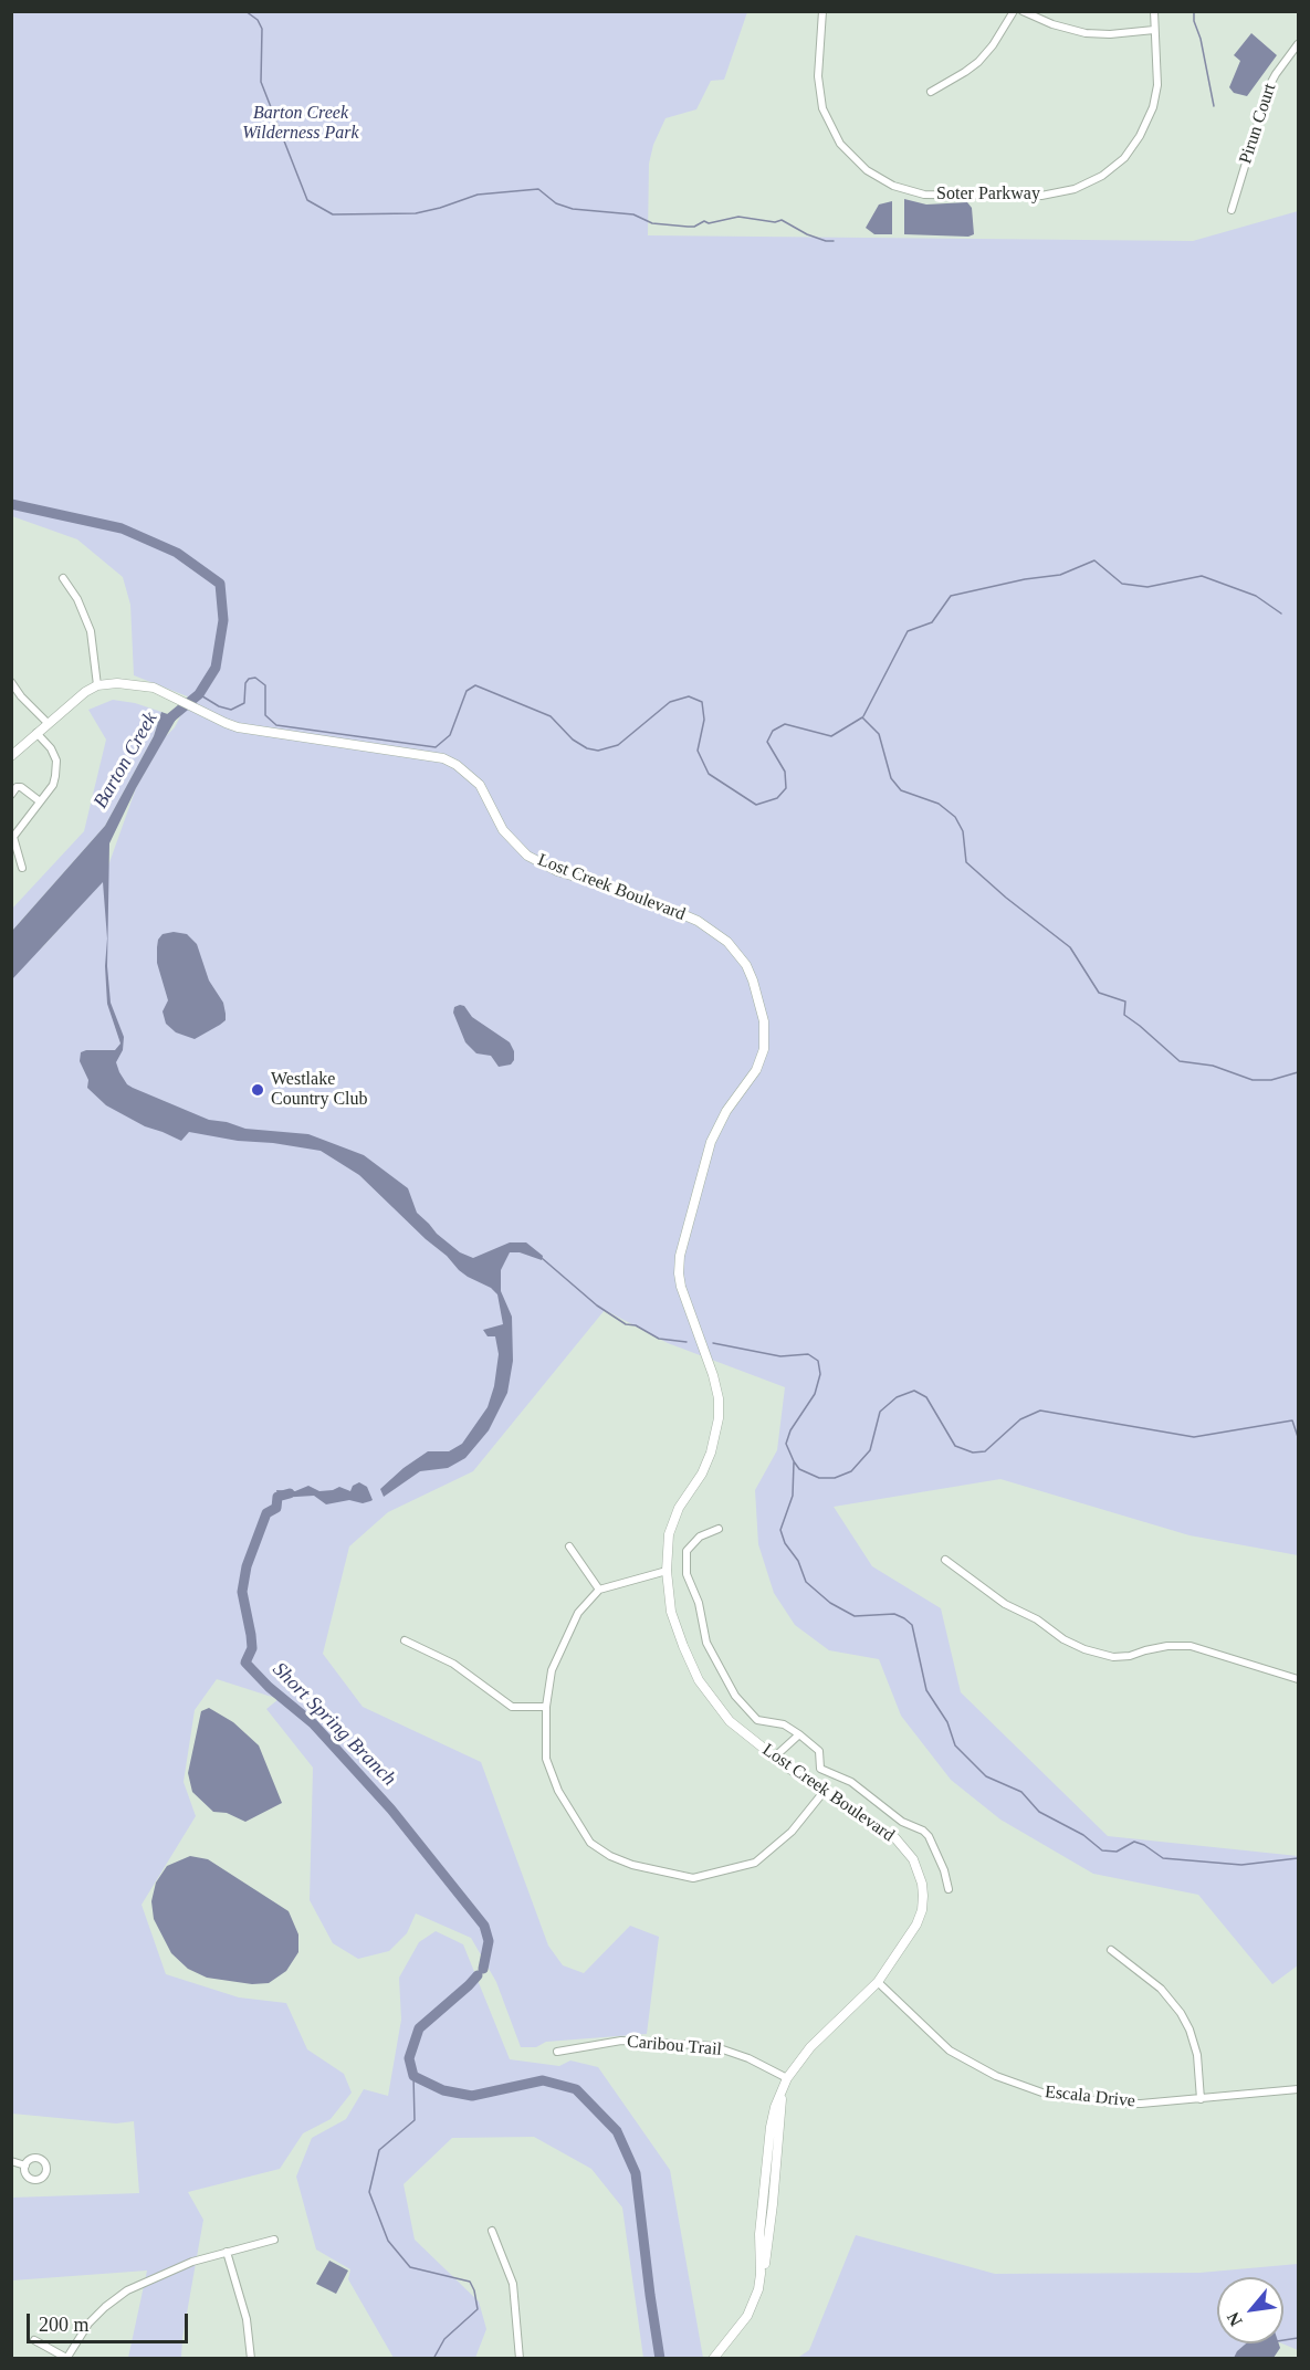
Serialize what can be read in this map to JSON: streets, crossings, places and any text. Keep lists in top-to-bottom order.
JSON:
{
  "streets": {
    "street": [
      "Pirun Court",
      "Soter Parkway",
      "Lost Creek Boulevard",
      "Caribou Trail",
      "Escala Drive"
    ]
  },
  "crossings": [
    ["Lost Creek Boulevard", "Caribou Trail"],
    ["Lost Creek Boulevard", "Escala Drive"]
  ],
  "water": ["Barton Creek", "Short Spring Branch"],
  "parks": ["Barton Creek Wilderness Park"],
  "places": ["Westlake Country Club"],
  "scale_bar": "200 m",
  "north": "bottom left"
}
